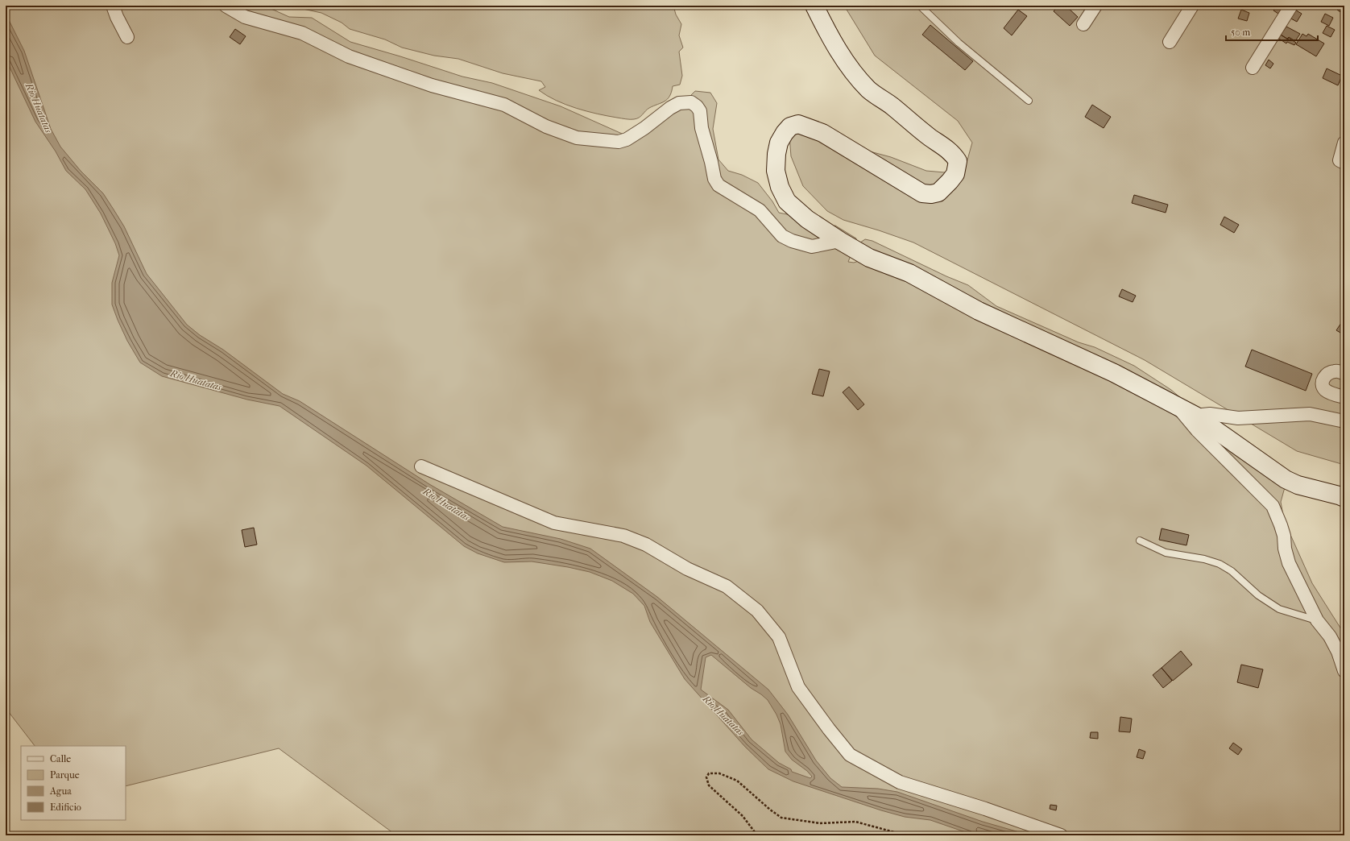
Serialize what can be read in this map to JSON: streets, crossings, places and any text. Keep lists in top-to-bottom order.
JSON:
{
  "water": ["Rio Huatatas"],
  "legend": [
    "Calle",
    "Parque",
    "Agua",
    "Edificio"
  ],
  "scale_bar": "50 m"
}
